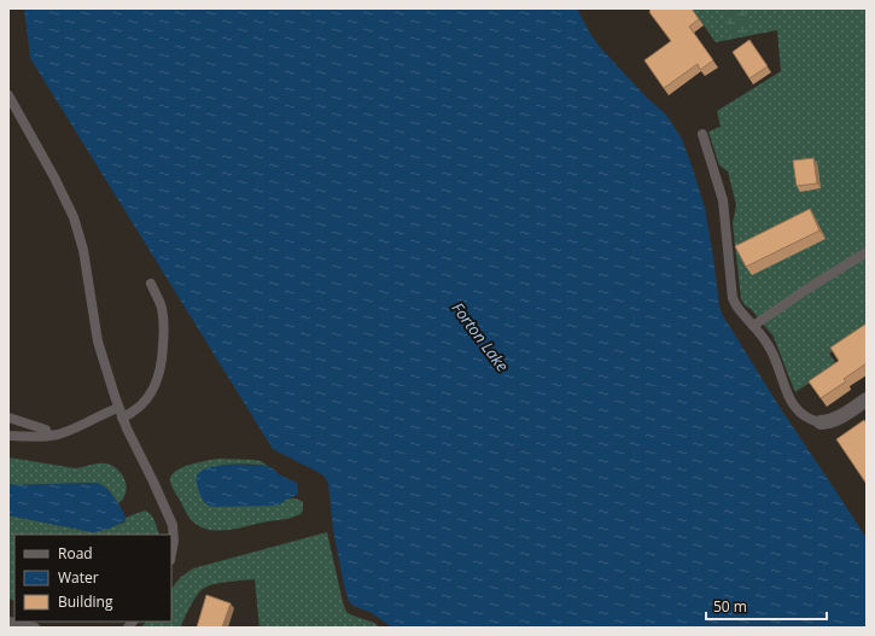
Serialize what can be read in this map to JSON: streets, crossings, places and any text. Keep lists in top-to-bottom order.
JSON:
{
  "water": ["Forton Lake"],
  "legend": ["Road", "Water", "Building"],
  "scale_bar": "50 m"
}
